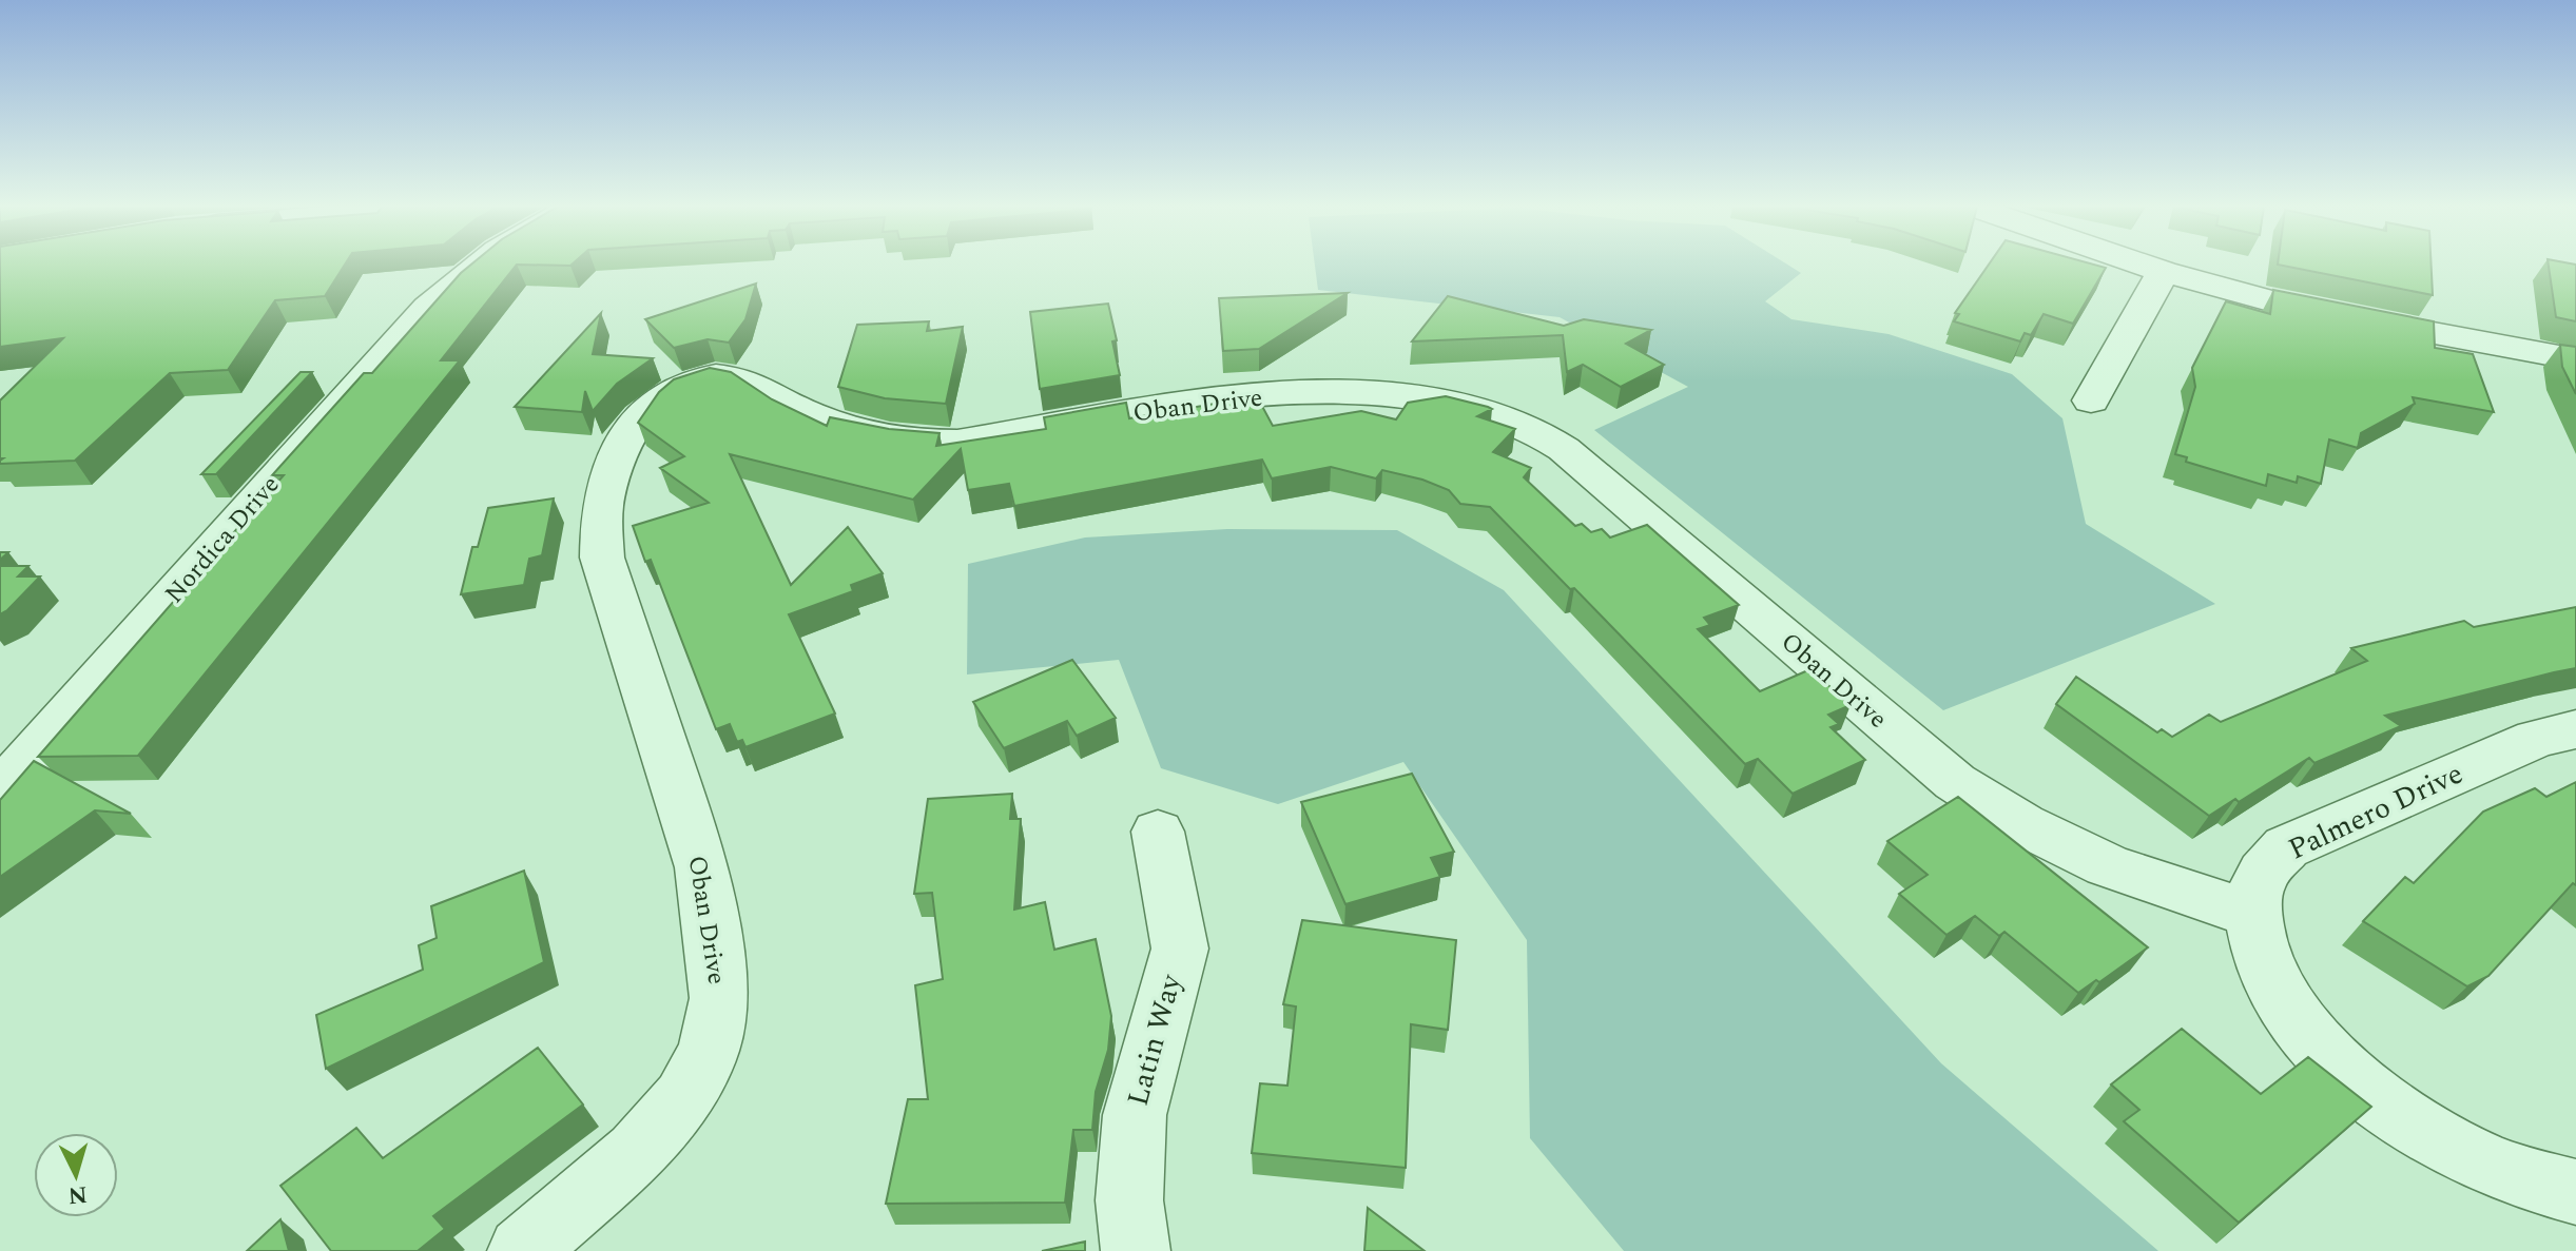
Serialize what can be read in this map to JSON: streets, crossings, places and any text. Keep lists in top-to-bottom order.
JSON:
{
  "streets": {
    "street": [
      "Oban Drive",
      "Nordica Drive",
      "Palmero Drive",
      "Latin Way"
    ]
  },
  "crossings": [
    ["Oban Drive", "Palmero Drive"]
  ],
  "north": "bottom"
}
